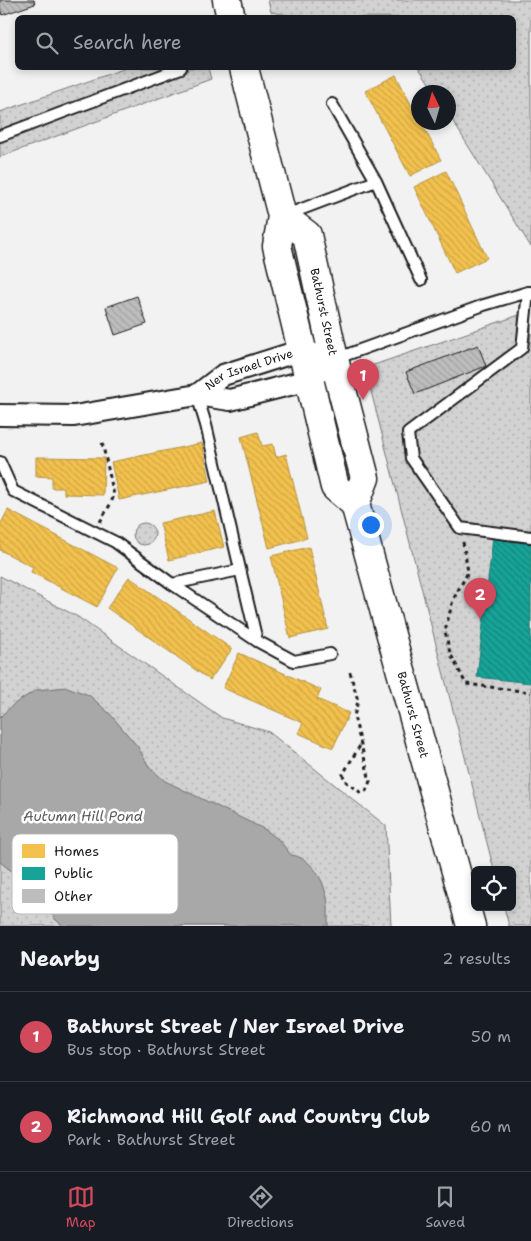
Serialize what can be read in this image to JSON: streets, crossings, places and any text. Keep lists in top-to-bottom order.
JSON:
{
  "streets": {
    "main road": ["Bathurst Street"],
    "street": ["Ner Israel Drive"]
  },
  "crossings": [
    ["Bathurst Street", "Ner Israel Drive"]
  ],
  "water": ["Autumn Hill Pond"],
  "legend": ["Homes", "Public", "Other"],
  "north": "top",
  "page": {
    "search": "Search here",
    "pins": ["1", "2"],
    "heading": ["Nearby", "2 results"],
    "list": [
      {
        "mark": "1",
        "name": "Bathurst Street / Ner Israel Drive",
        "note": "Bus stop · Bathurst Street",
        "value": "50 m"
      },
      {
        "mark": "2",
        "name": "Richmond Hill Golf and Country Club",
        "note": "Park · Bathurst Street",
        "value": "60 m"
      }
    ],
    "nav": ["Map", "Directions", "Saved"]
  }
}
